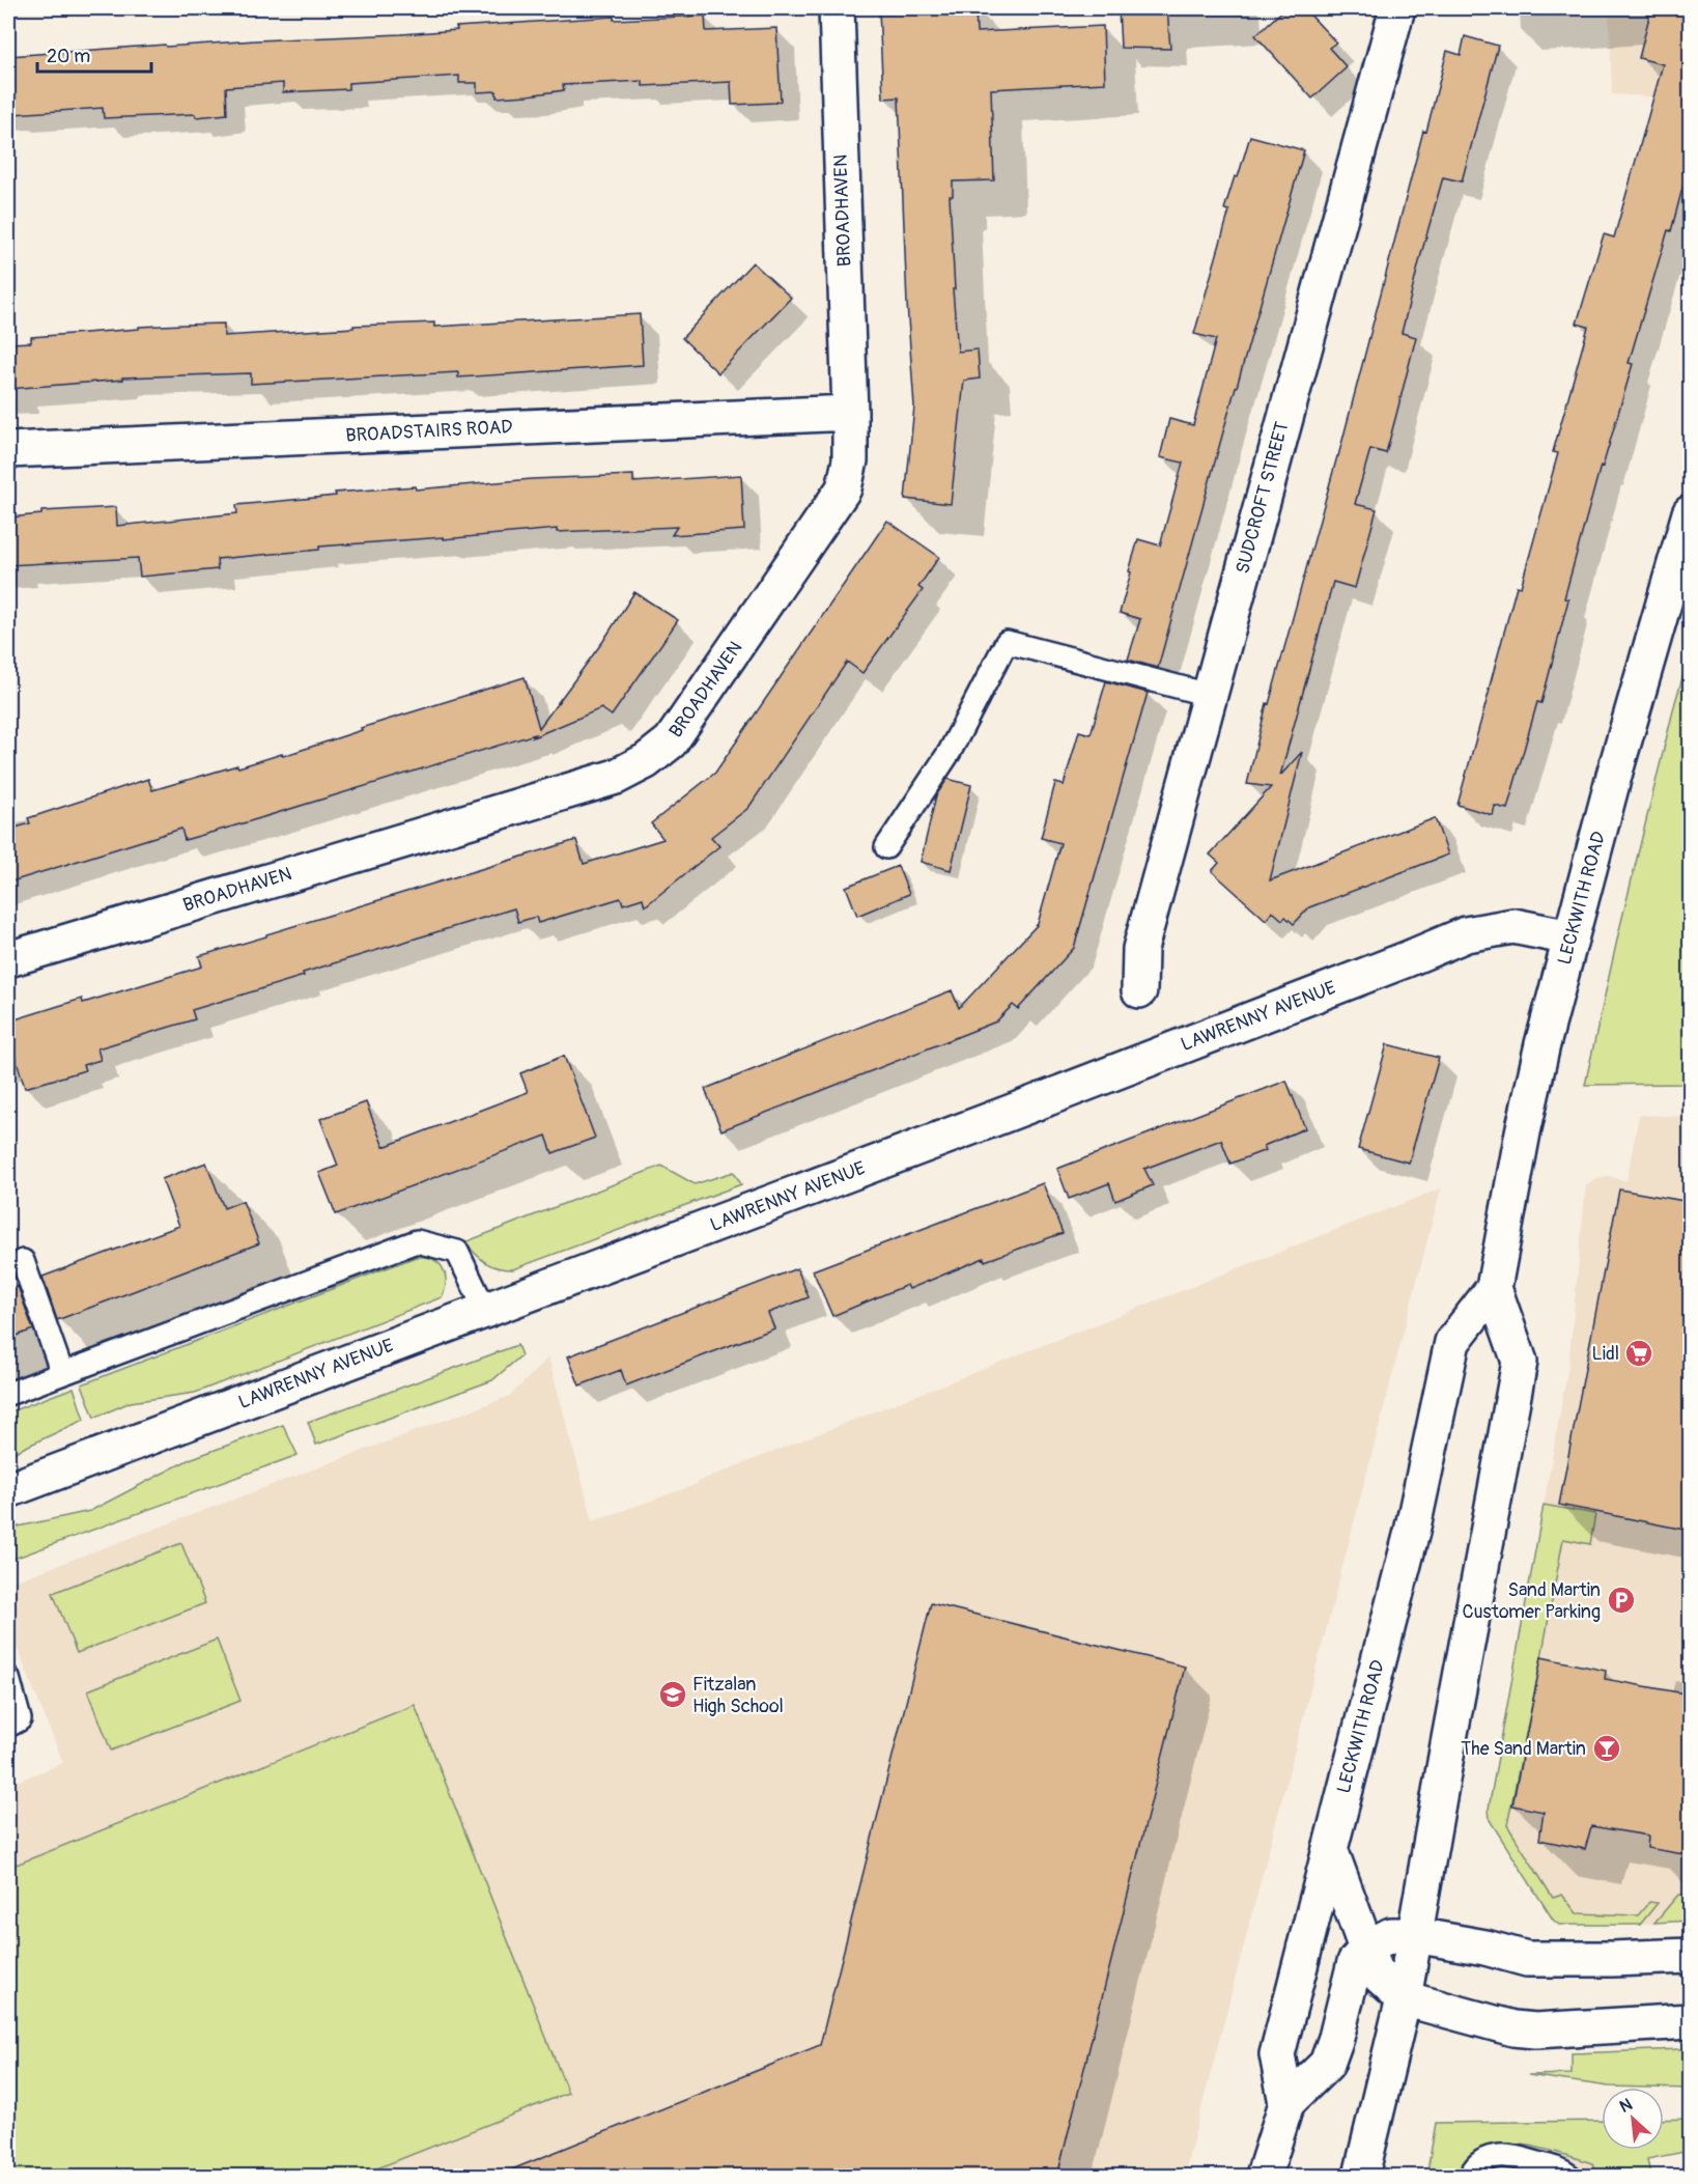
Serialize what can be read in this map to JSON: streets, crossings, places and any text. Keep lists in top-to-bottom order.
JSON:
{
  "streets": {
    "street": [
      "BROADHAVEN",
      "BROADSTAIRS ROAD",
      "SUDCROFT STREET",
      "LECKWITH ROAD",
      "LAWRENNY AVENUE"
    ]
  },
  "crossings": [
    ["BROADHAVEN", "BROADSTAIRS ROAD"],
    ["LECKWITH ROAD", "LAWRENNY AVENUE"]
  ],
  "places": {
    "supermarket": ["Lidl"],
    "parking": ["Sand Martin Customer Parking"],
    "school or university": ["Fitzalan High School"],
    "bar": ["The Sand Martin"]
  },
  "scale_bar": "20 m",
  "north": "top left"
}
